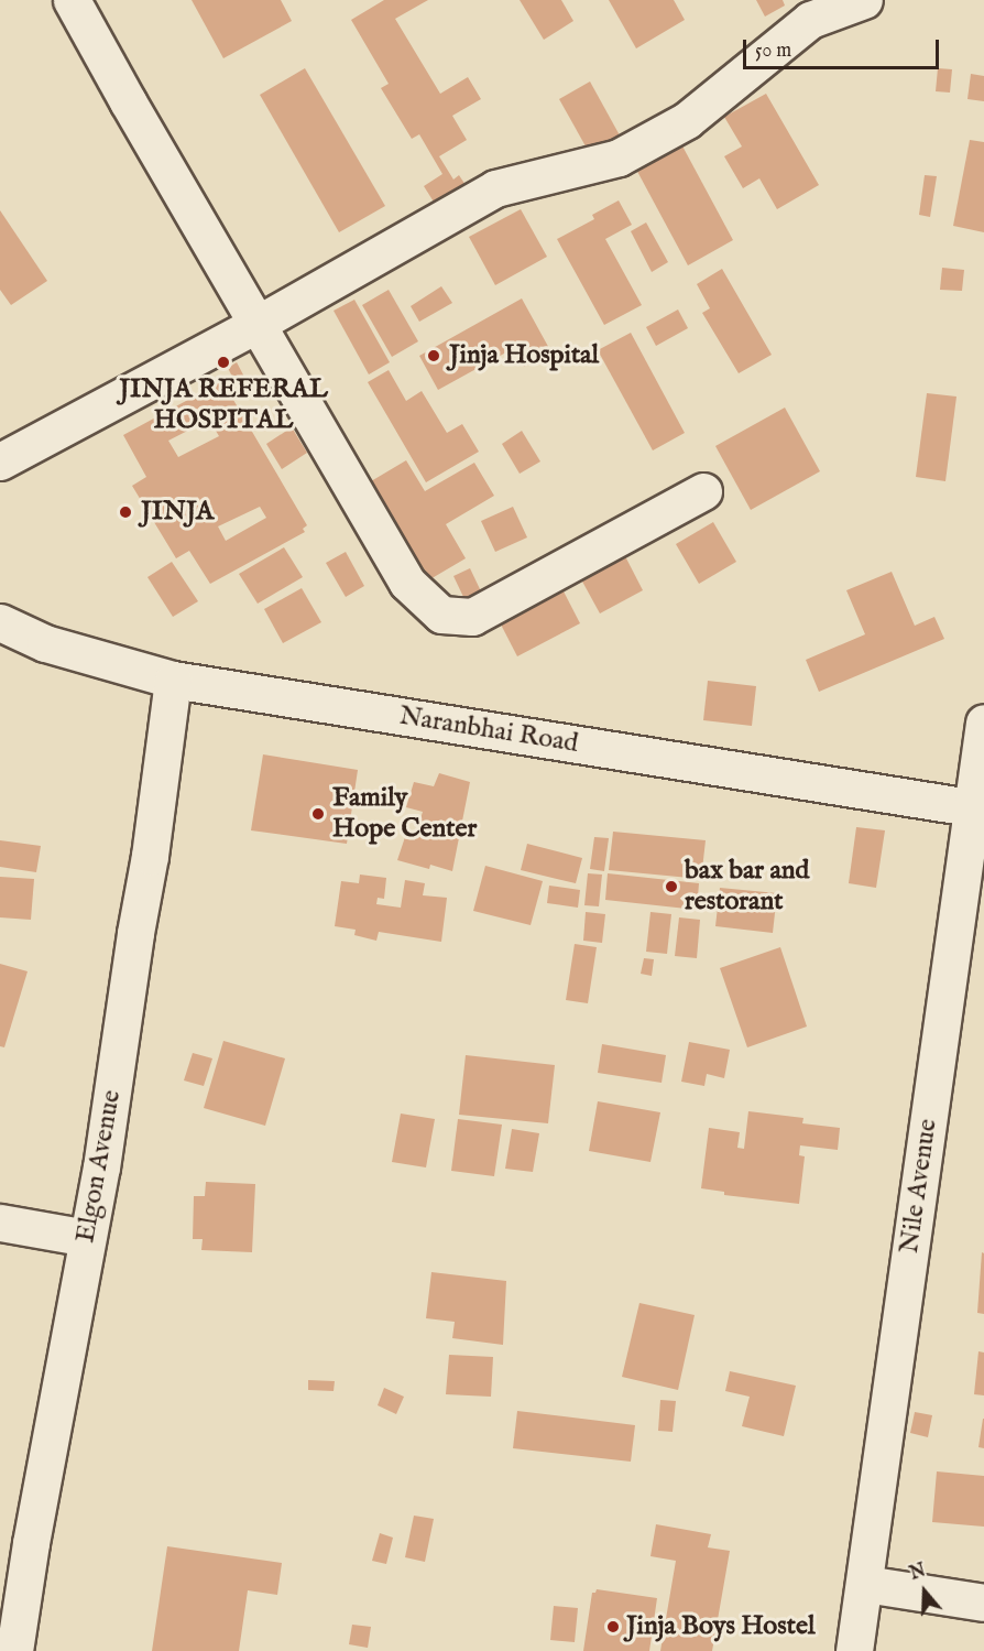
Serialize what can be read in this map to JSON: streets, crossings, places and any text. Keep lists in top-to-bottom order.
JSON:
{
  "streets": {
    "street": ["Naranbhai Road", "Elgon Avenue", "Nile Avenue"]
  },
  "crossings": [
    ["Naranbhai Road", "Elgon Avenue"],
    ["Naranbhai Road", "Nile Avenue"]
  ],
  "places": [
    "Jinja Hospital",
    "JINJA REFERAL HOSPITAL",
    "JINJA",
    "Family Hope Center",
    "bax bar and restorant",
    "Jinja Boys Hostel"
  ],
  "scale_bar": "50 m",
  "north": "top"
}
